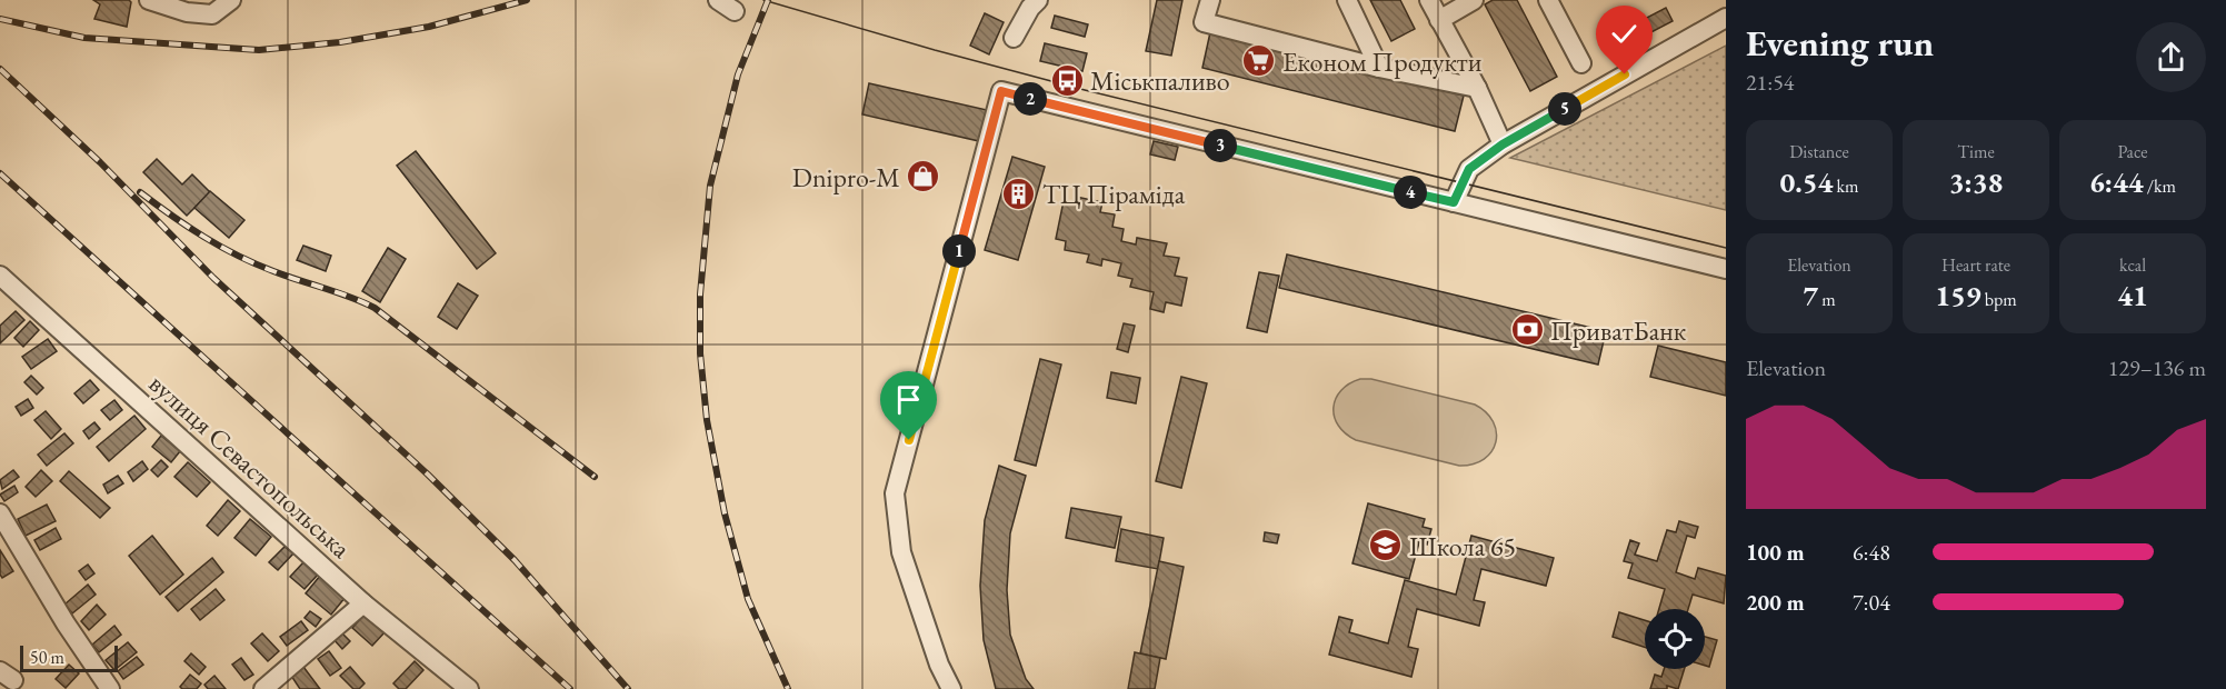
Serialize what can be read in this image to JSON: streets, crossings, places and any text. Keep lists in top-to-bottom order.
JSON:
{
  "streets": {
    "street": ["вулиця Севастопольська"]
  },
  "places": {
    "supermarket": ["Економ Продукти"],
    "bus stop": ["Міськпаливо"],
    "shop": ["Dnipro-M"],
    "building": ["ТЦ Піраміда"],
    "bank": ["ПриватБанк"],
    "school or university": ["Школа 65"]
  },
  "scale_bar": "50 m",
  "page": {
    "heading": ["Evening run", "21:54"],
    "pins": [
      "2",
      "5",
      "3",
      "4",
      "1"
    ],
    "stats": [
      ["Distance", "0.54 km"],
      ["Time", "3:38"],
      ["Pace", "6:44 /km"],
      ["Elevation", "7 m"],
      ["Heart rate", "159 bpm"],
      ["kcal", "41"]
    ],
    "chart": ["Elevation", "129–136 m"],
    "list": [
      {
        "name": "100 m",
        "note": "6:48"
      },
      {
        "name": "200 m",
        "note": "7:04"
      }
    ],
    "scale": "50 m"
  }
}
